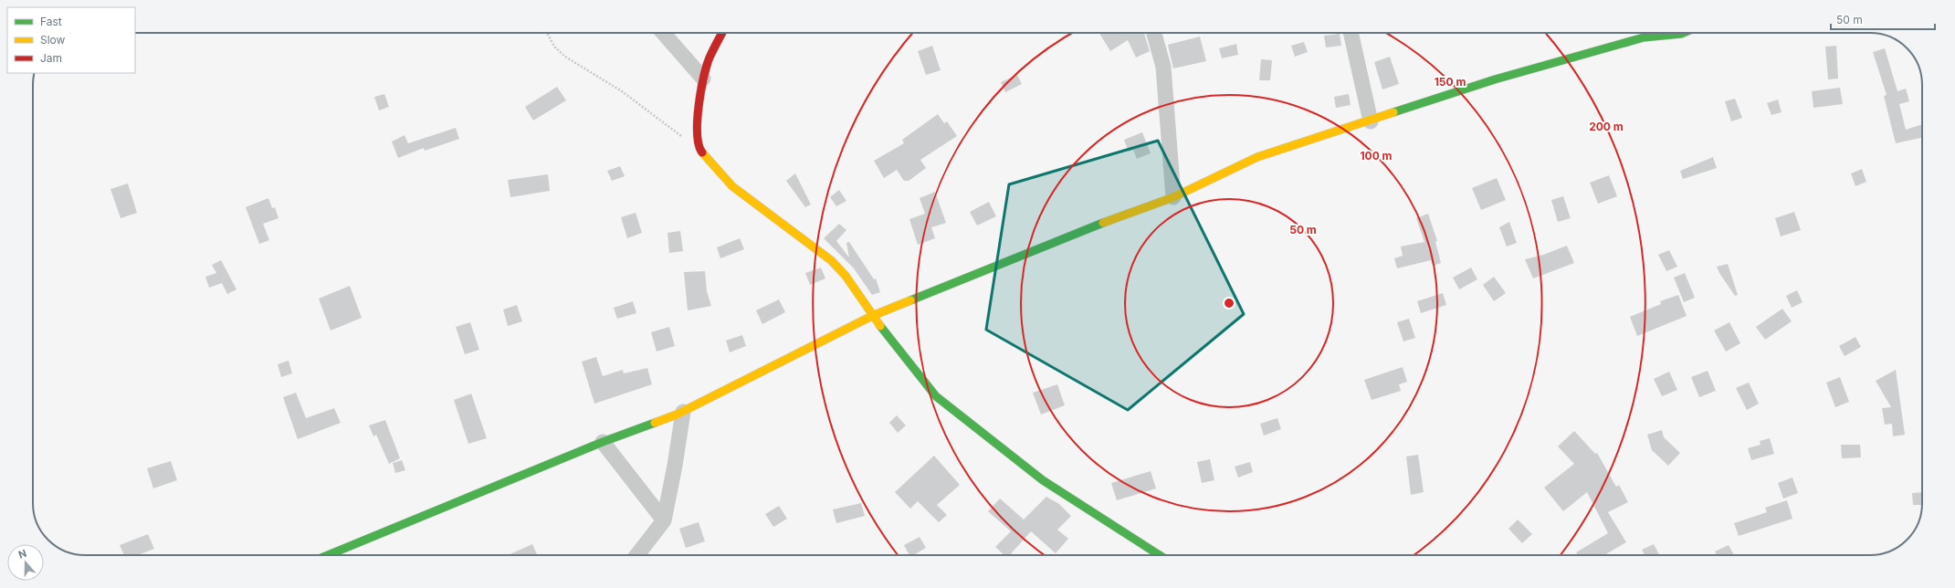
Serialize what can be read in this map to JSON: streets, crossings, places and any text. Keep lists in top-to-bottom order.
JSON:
{
  "legend": ["Fast", "Slow", "Jam"],
  "scale_bar": "50 m",
  "north": "top",
  "rings": [
    "150 m",
    "200 m",
    "100 m",
    "50 m"
  ]
}
